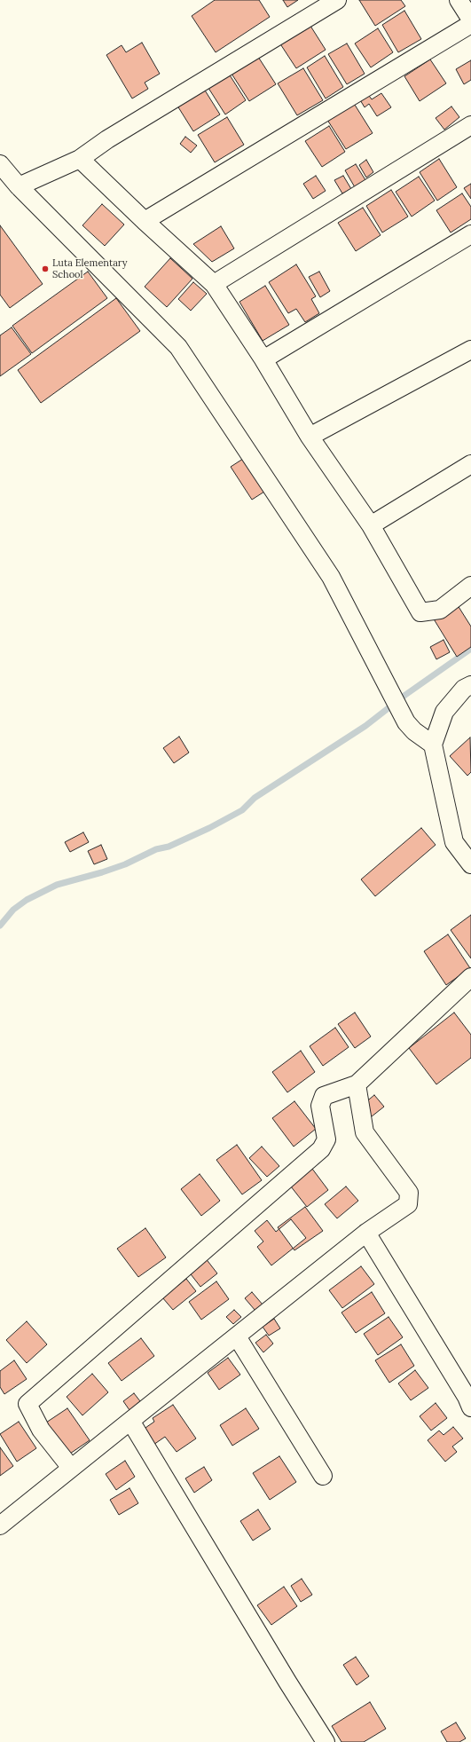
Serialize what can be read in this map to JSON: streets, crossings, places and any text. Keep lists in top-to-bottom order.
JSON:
{
  "places": ["Luta Elementary School"]
}
